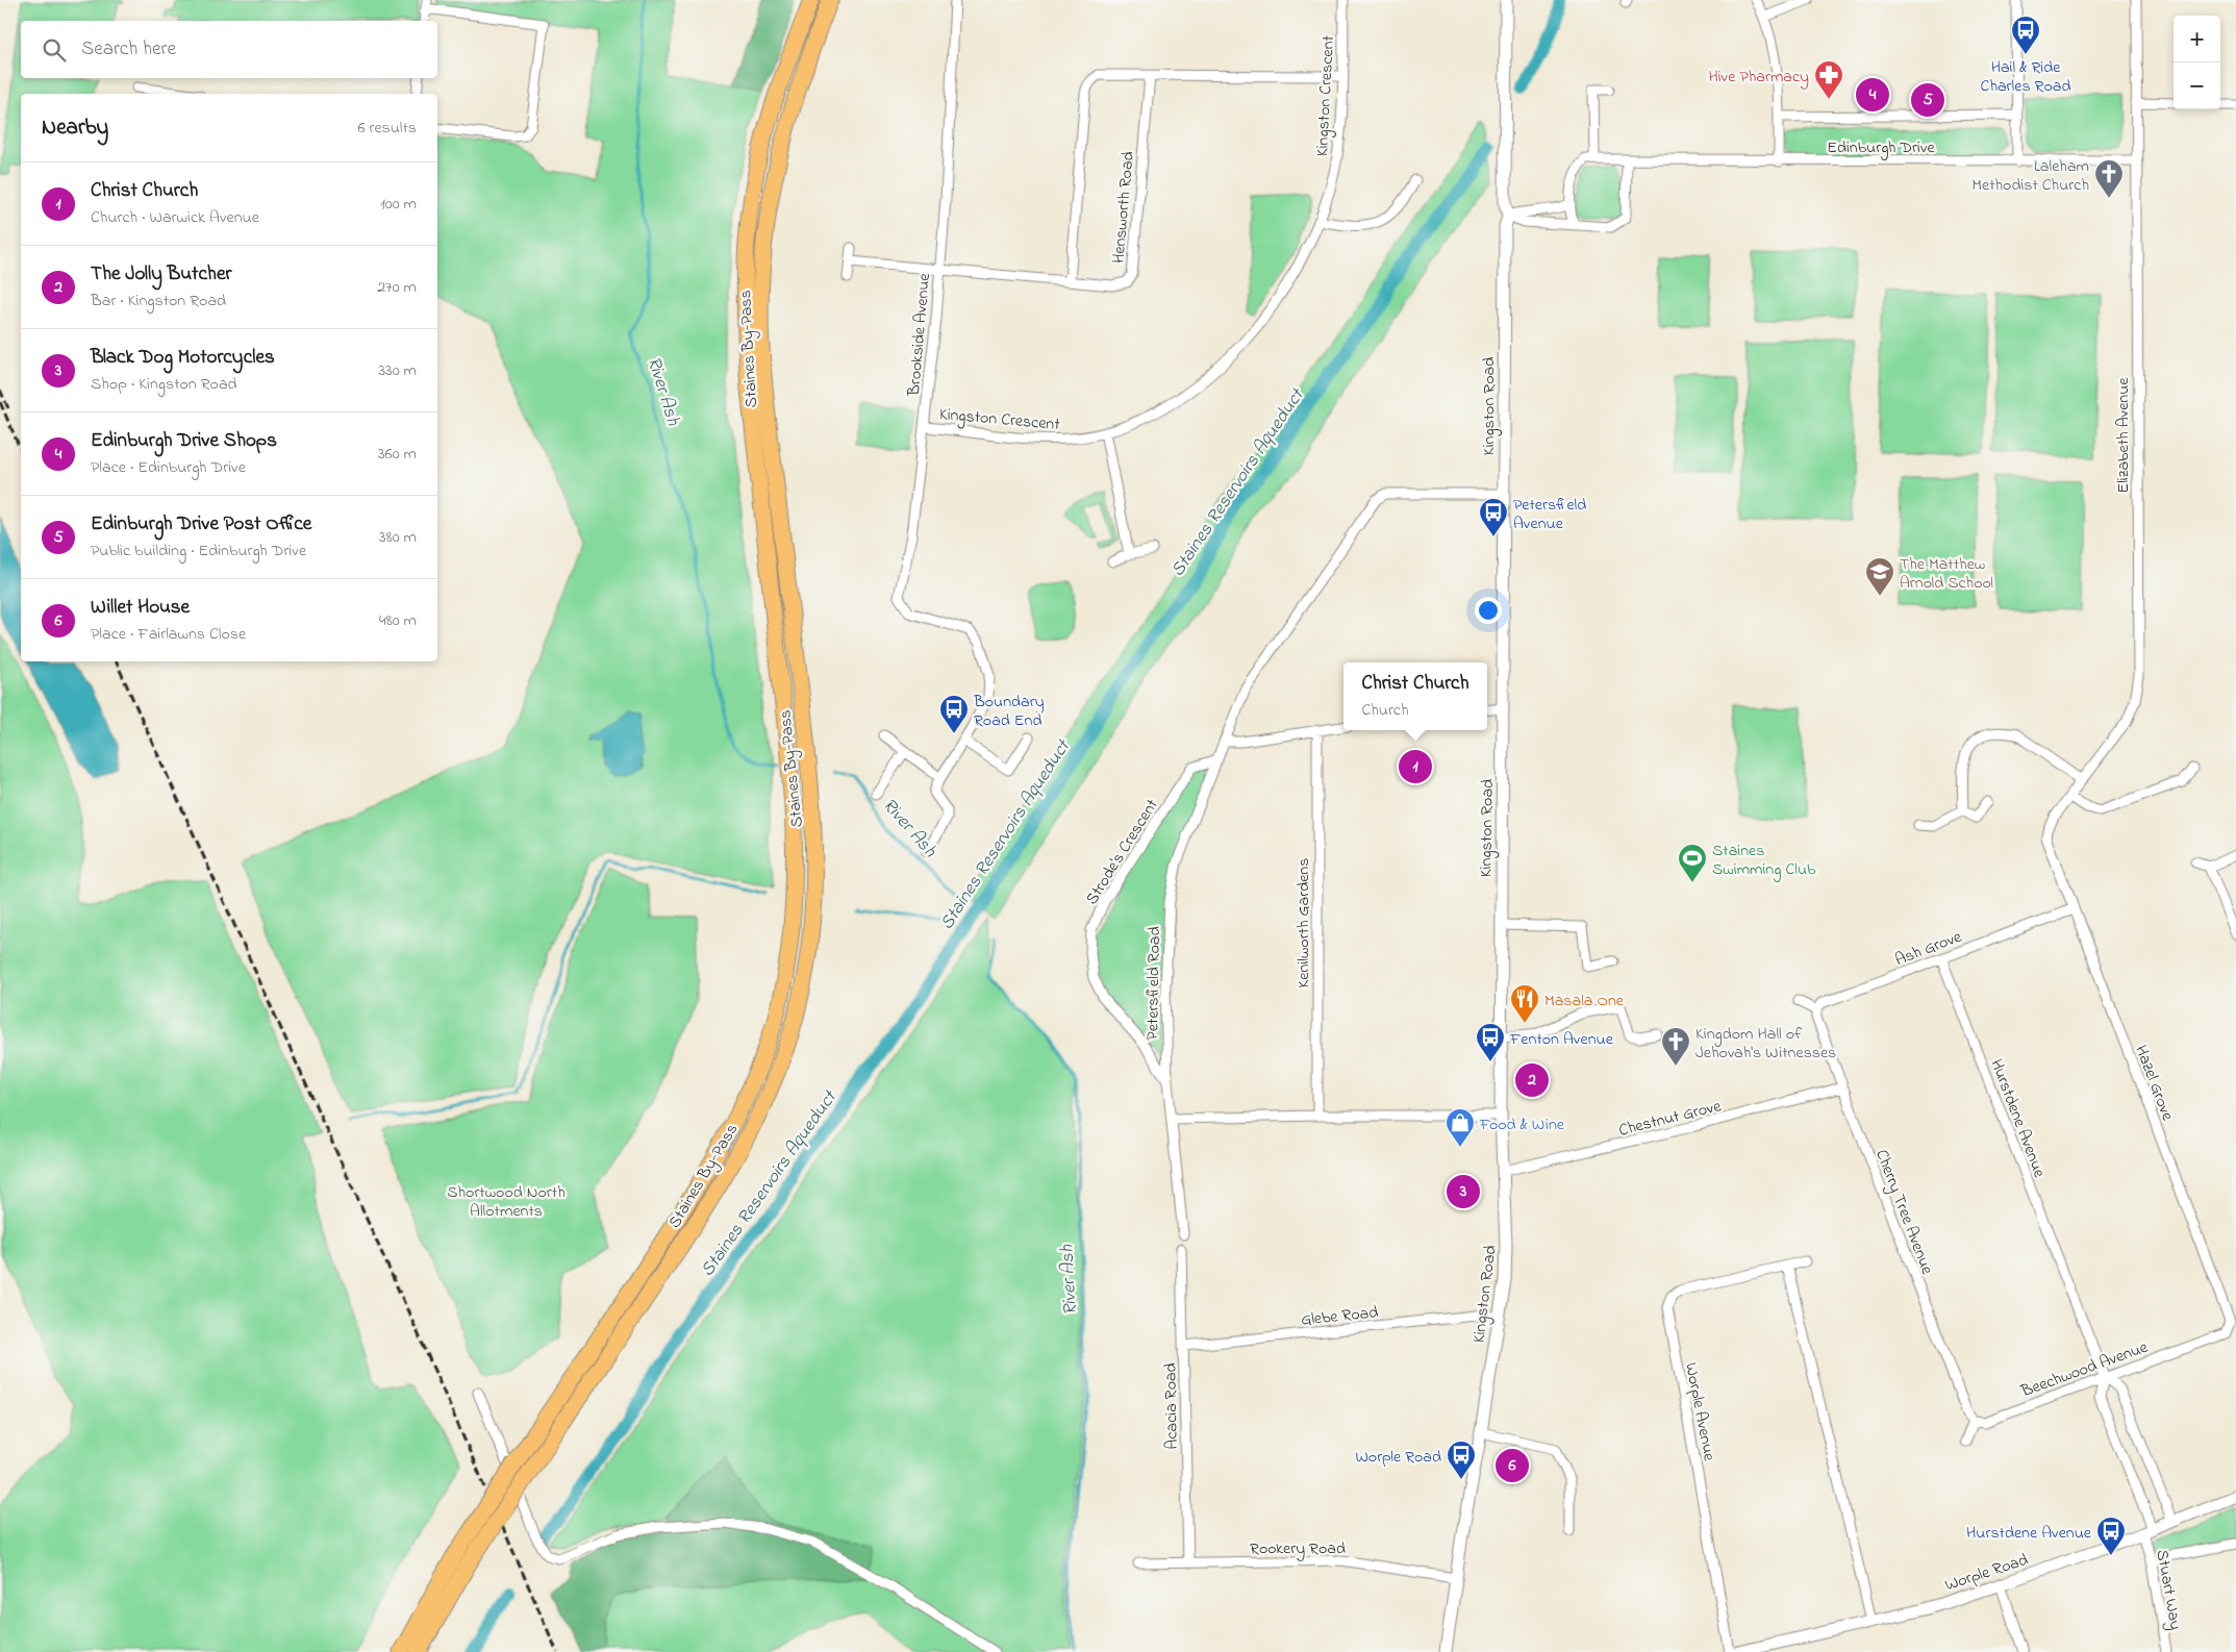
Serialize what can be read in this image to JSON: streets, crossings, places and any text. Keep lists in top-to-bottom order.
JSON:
{
  "streets": {
    "highway": ["Staines By-Pass"],
    "street": [
      "Kingston Crescent",
      "Edinburgh Drive",
      "Hensworth Road",
      "Brookside Avenue",
      "Kingston Road",
      "Elizabeth Avenue",
      "Strode's Crescent",
      "Kenilworth Gardens",
      "Ash Grove",
      "Petersfield Road",
      "Hazel Grove",
      "Chestnut Grove",
      "Hurstdene Avenue",
      "Cherry Tree Avenue",
      "Glebe Road",
      "Beechwood Avenue",
      "Acacia Road",
      "Worple Avenue",
      "Rookery Road",
      "Worple Road",
      "Stuart Way"
    ]
  },
  "crossings": [
    ["Kingston Crescent", "Brookside Avenue"],
    ["Edinburgh Drive", "Elizabeth Avenue"],
    ["Hensworth Road", "Brookside Avenue"],
    ["Kingston Road", "Chestnut Grove"],
    ["Kingston Road", "Glebe Road"],
    ["Kingston Road", "Rookery Road"],
    ["Elizabeth Avenue", "Hazel Grove"],
    ["Strode's Crescent", "Petersfield Road"],
    ["Ash Grove", "Hazel Grove"],
    ["Ash Grove", "Hurstdene Avenue"],
    ["Ash Grove", "Cherry Tree Avenue"],
    ["Hazel Grove", "Beechwood Avenue"],
    ["Chestnut Grove", "Cherry Tree Avenue"],
    ["Hurstdene Avenue", "Beechwood Avenue"],
    ["Hurstdene Avenue", "Worple Road"],
    ["Hurstdene Avenue", "Stuart Way"],
    ["Cherry Tree Avenue", "Beechwood Avenue"],
    ["Glebe Road", "Acacia Road"],
    ["Acacia Road", "Rookery Road"],
    ["Worple Road", "Stuart Way"]
  ],
  "water": ["River Ash", "Staines Reservoirs Aqueduct"],
  "parks": ["Shortwood North Allotments"],
  "places": {
    "bus stop": [
      "Hail & Ride Charles Road",
      "Petersfield Avenue",
      "Boundary Road End",
      "Fenton Avenue",
      "Worple Road",
      "Hurstdene Avenue"
    ],
    "pharmacy": ["Hive Pharmacy"],
    "church": ["Laleham Methodist Church", "Kingdom Hall of Jehovah's Witnesses"],
    "school or university": ["The Matthew Arnold School"],
    "sports": ["Staines Swimming Club"],
    "restaurant": ["Masala One"],
    "shop": ["Food & Wine"]
  },
  "page": {
    "map_buttons": ["+", "−"],
    "search": "Search here",
    "pins": [
      "4",
      "5",
      "1",
      "2",
      "3",
      "6"
    ],
    "heading": ["Nearby", "6 results"],
    "list": [
      {
        "mark": "1",
        "name": "Christ Church",
        "note": "Church · Warwick Avenue",
        "value": "100 m"
      },
      {
        "mark": "2",
        "name": "The Jolly Butcher",
        "note": "Bar · Kingston Road",
        "value": "270 m"
      },
      {
        "mark": "3",
        "name": "Black Dog Motorcycles",
        "note": "Shop · Kingston Road",
        "value": "330 m"
      },
      {
        "mark": "4",
        "name": "Edinburgh Drive Shops",
        "note": "Place · Edinburgh Drive",
        "value": "360 m"
      },
      {
        "mark": "5",
        "name": "Edinburgh Drive Post Office",
        "note": "Public building · Edinburgh Drive",
        "value": "380 m"
      },
      {
        "mark": "6",
        "name": "Willet House",
        "note": "Place · Fairlawns Close",
        "value": "480 m"
      }
    ],
    "popup": ["Christ Church", "Church"]
  }
}
